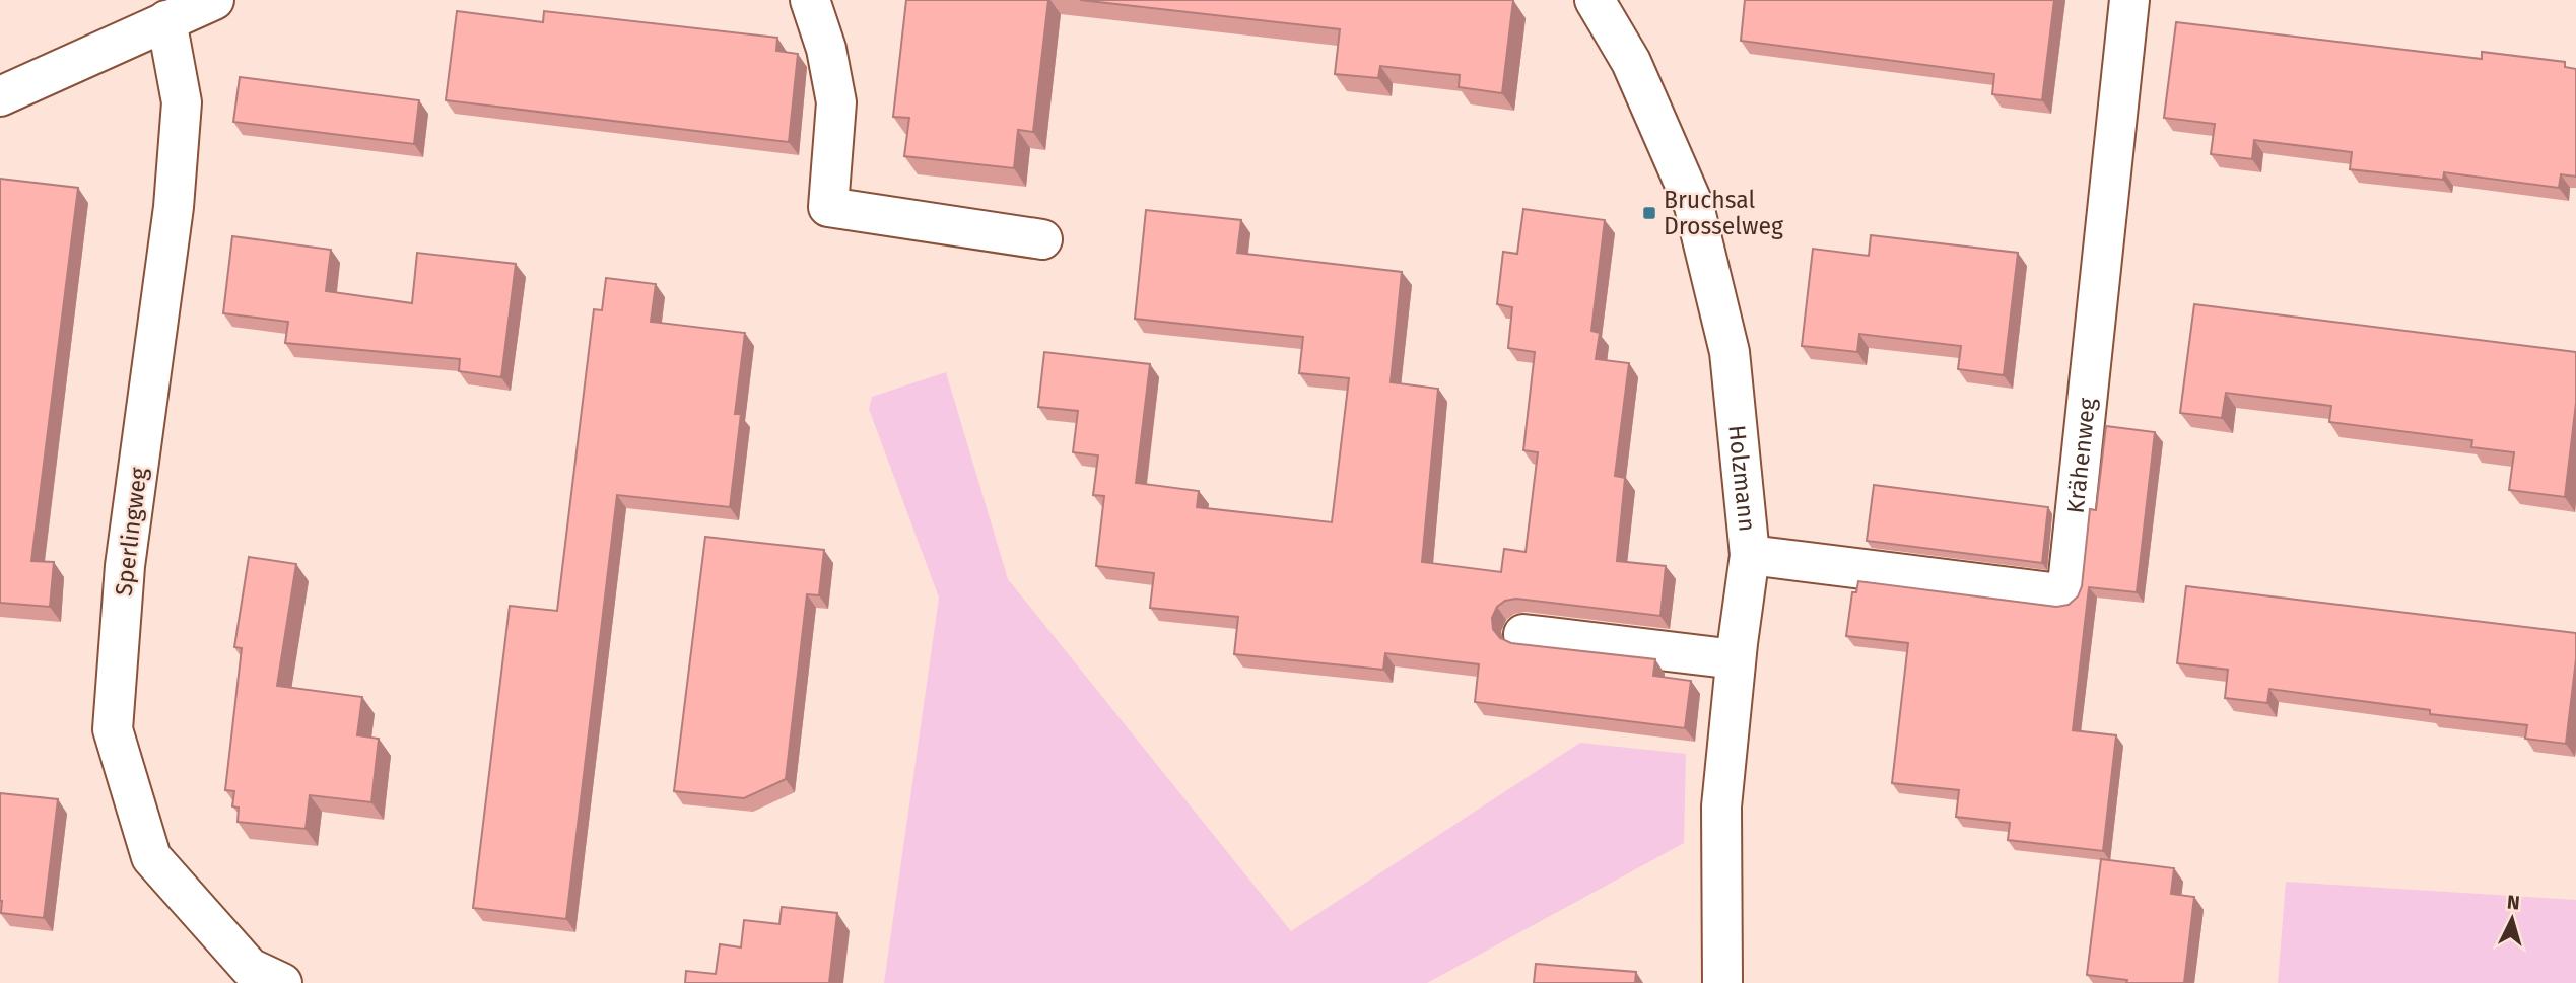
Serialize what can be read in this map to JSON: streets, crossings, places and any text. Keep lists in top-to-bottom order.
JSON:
{
  "streets": {
    "street": ["Krähenweg", "Holzmann", "Sperlingweg"]
  },
  "crossings": [
    ["Krähenweg", "Holzmann"]
  ],
  "places": {
    "transit": ["Bruchsal Drosselweg"]
  },
  "north": "top"
}
